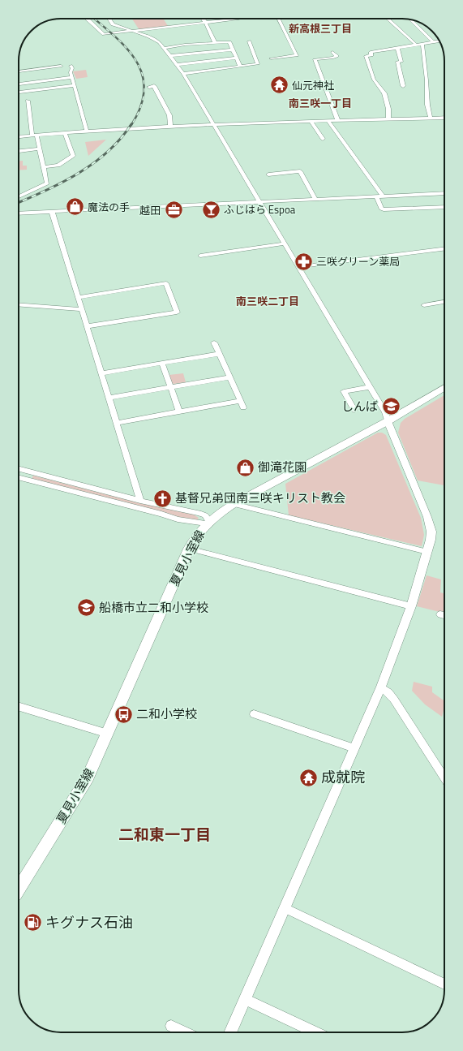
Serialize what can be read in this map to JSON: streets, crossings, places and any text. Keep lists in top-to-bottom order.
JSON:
{
  "streets": {
    "main road": ["夏見小室線"]
  },
  "districts": [
    "新高根三丁目",
    "南三咲一丁目",
    "南三咲二丁目",
    "二和東一丁目"
  ],
  "places": {
    "temple": ["仙元神社", "成就院"],
    "shop": ["魔法の手", "御滝花園"],
    "bar": ["ふじはら Espoa"],
    "office": ["越田"],
    "pharmacy": ["三咲グリーン薬局"],
    "school or university": ["しんば", "船橋市立二和小学校"],
    "church": ["基督兄弟団南三咲キリスト教会"],
    "bus stop": ["二和小学校"],
    "fuel station": ["キグナス石油"]
  }
}
